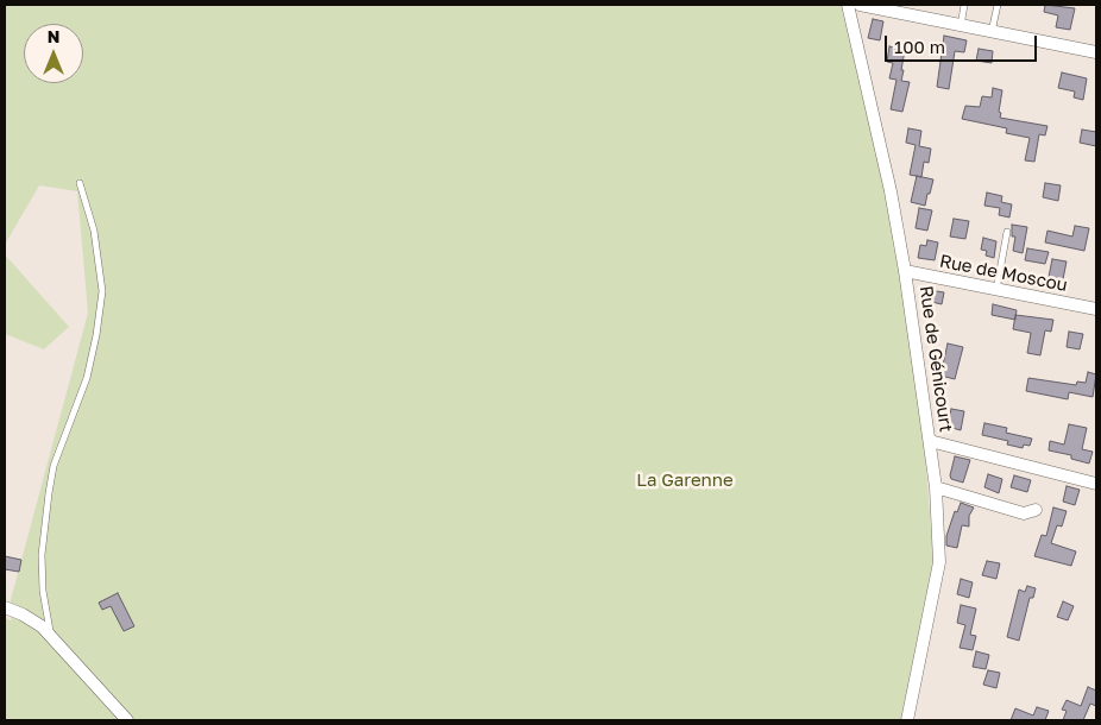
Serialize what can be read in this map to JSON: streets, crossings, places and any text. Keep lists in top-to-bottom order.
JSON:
{
  "streets": {
    "street": ["Rue de Moscou", "Rue de Génicourt"]
  },
  "crossings": [
    ["Rue de Moscou", "Rue de Génicourt"]
  ],
  "parks": ["La Garenne"],
  "scale_bar": "100 m",
  "north": "top"
}
